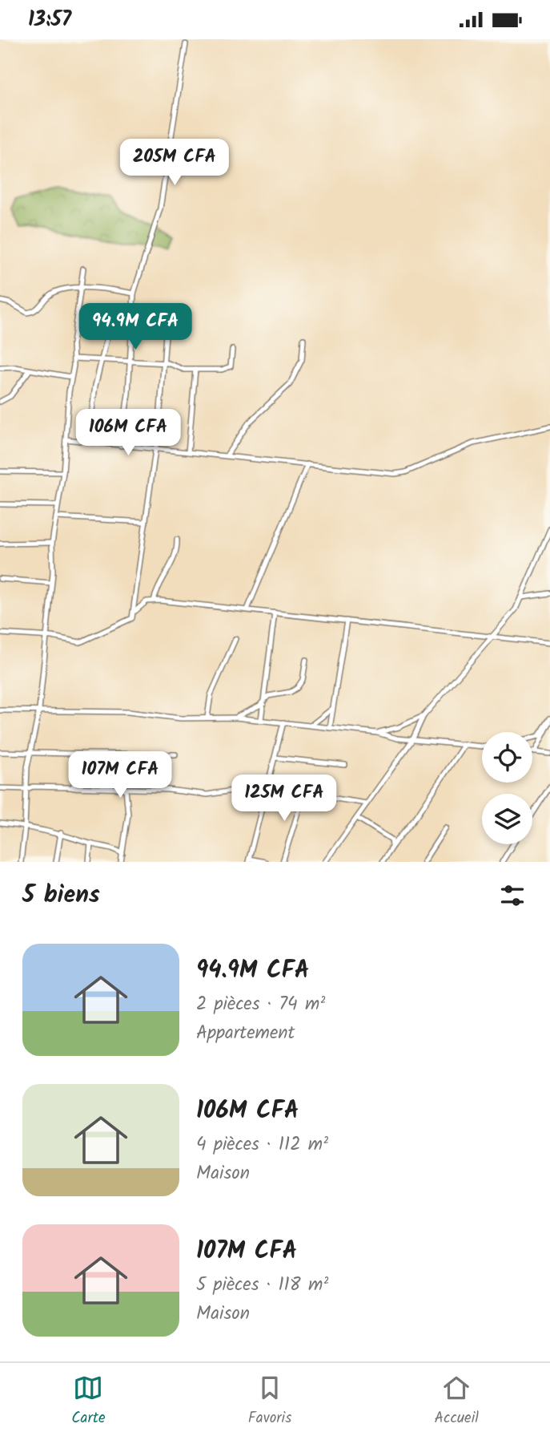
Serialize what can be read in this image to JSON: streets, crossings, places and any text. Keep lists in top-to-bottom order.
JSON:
{
  "page": {
    "status": "13:57",
    "price": [
      "205M CFA",
      "94.9M CFA",
      "106M CFA",
      "107M CFA",
      "125M CFA"
    ],
    "heading": "5 biens",
    "list": [
      {
        "name": "94.9M CFA",
        "note": "2 pièces · 74 m² · Appartement"
      },
      {
        "name": "106M CFA",
        "note": "4 pièces · 112 m² · Maison"
      },
      {
        "name": "107M CFA",
        "note": "5 pièces · 118 m² · Maison"
      }
    ],
    "tabs": ["Carte", "Favoris", "Accueil"]
  }
}
